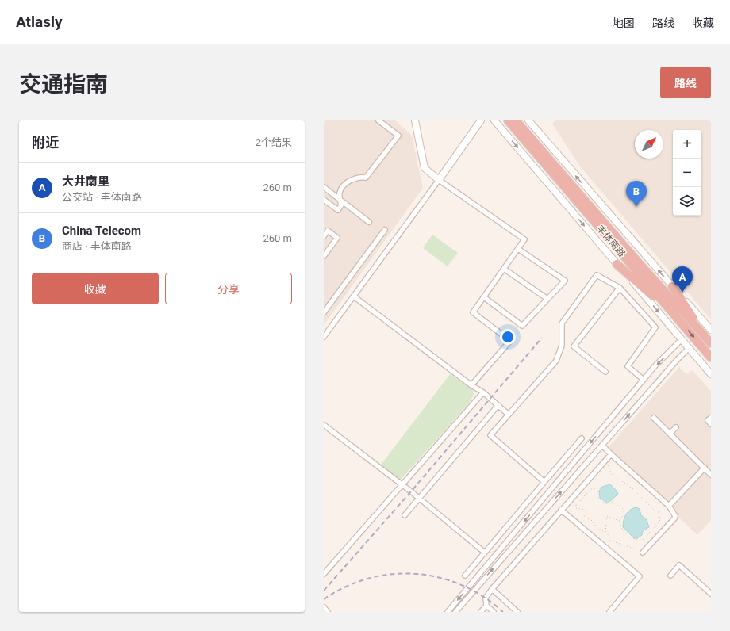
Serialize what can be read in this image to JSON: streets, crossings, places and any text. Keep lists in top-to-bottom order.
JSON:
{
  "streets": {
    "highway": ["丰体南路"]
  },
  "north": "top right",
  "page": {
    "header": "Atlasly",
    "nav": ["地图", "路线", "收藏"],
    "title": "交通指南",
    "buttons": [
      "路线",
      ["收藏", "分享"]
    ],
    "heading": ["附近", "2个结果"],
    "map_buttons": ["+", "−"],
    "list": [
      {
        "mark": "A",
        "name": "大井南里",
        "note": "公交站 · 丰体南路",
        "value": "260 m"
      },
      {
        "mark": "B",
        "name": "China Telecom",
        "note": "商店 · 丰体南路",
        "value": "260 m"
      }
    ],
    "pins": ["B", "A"]
  }
}
